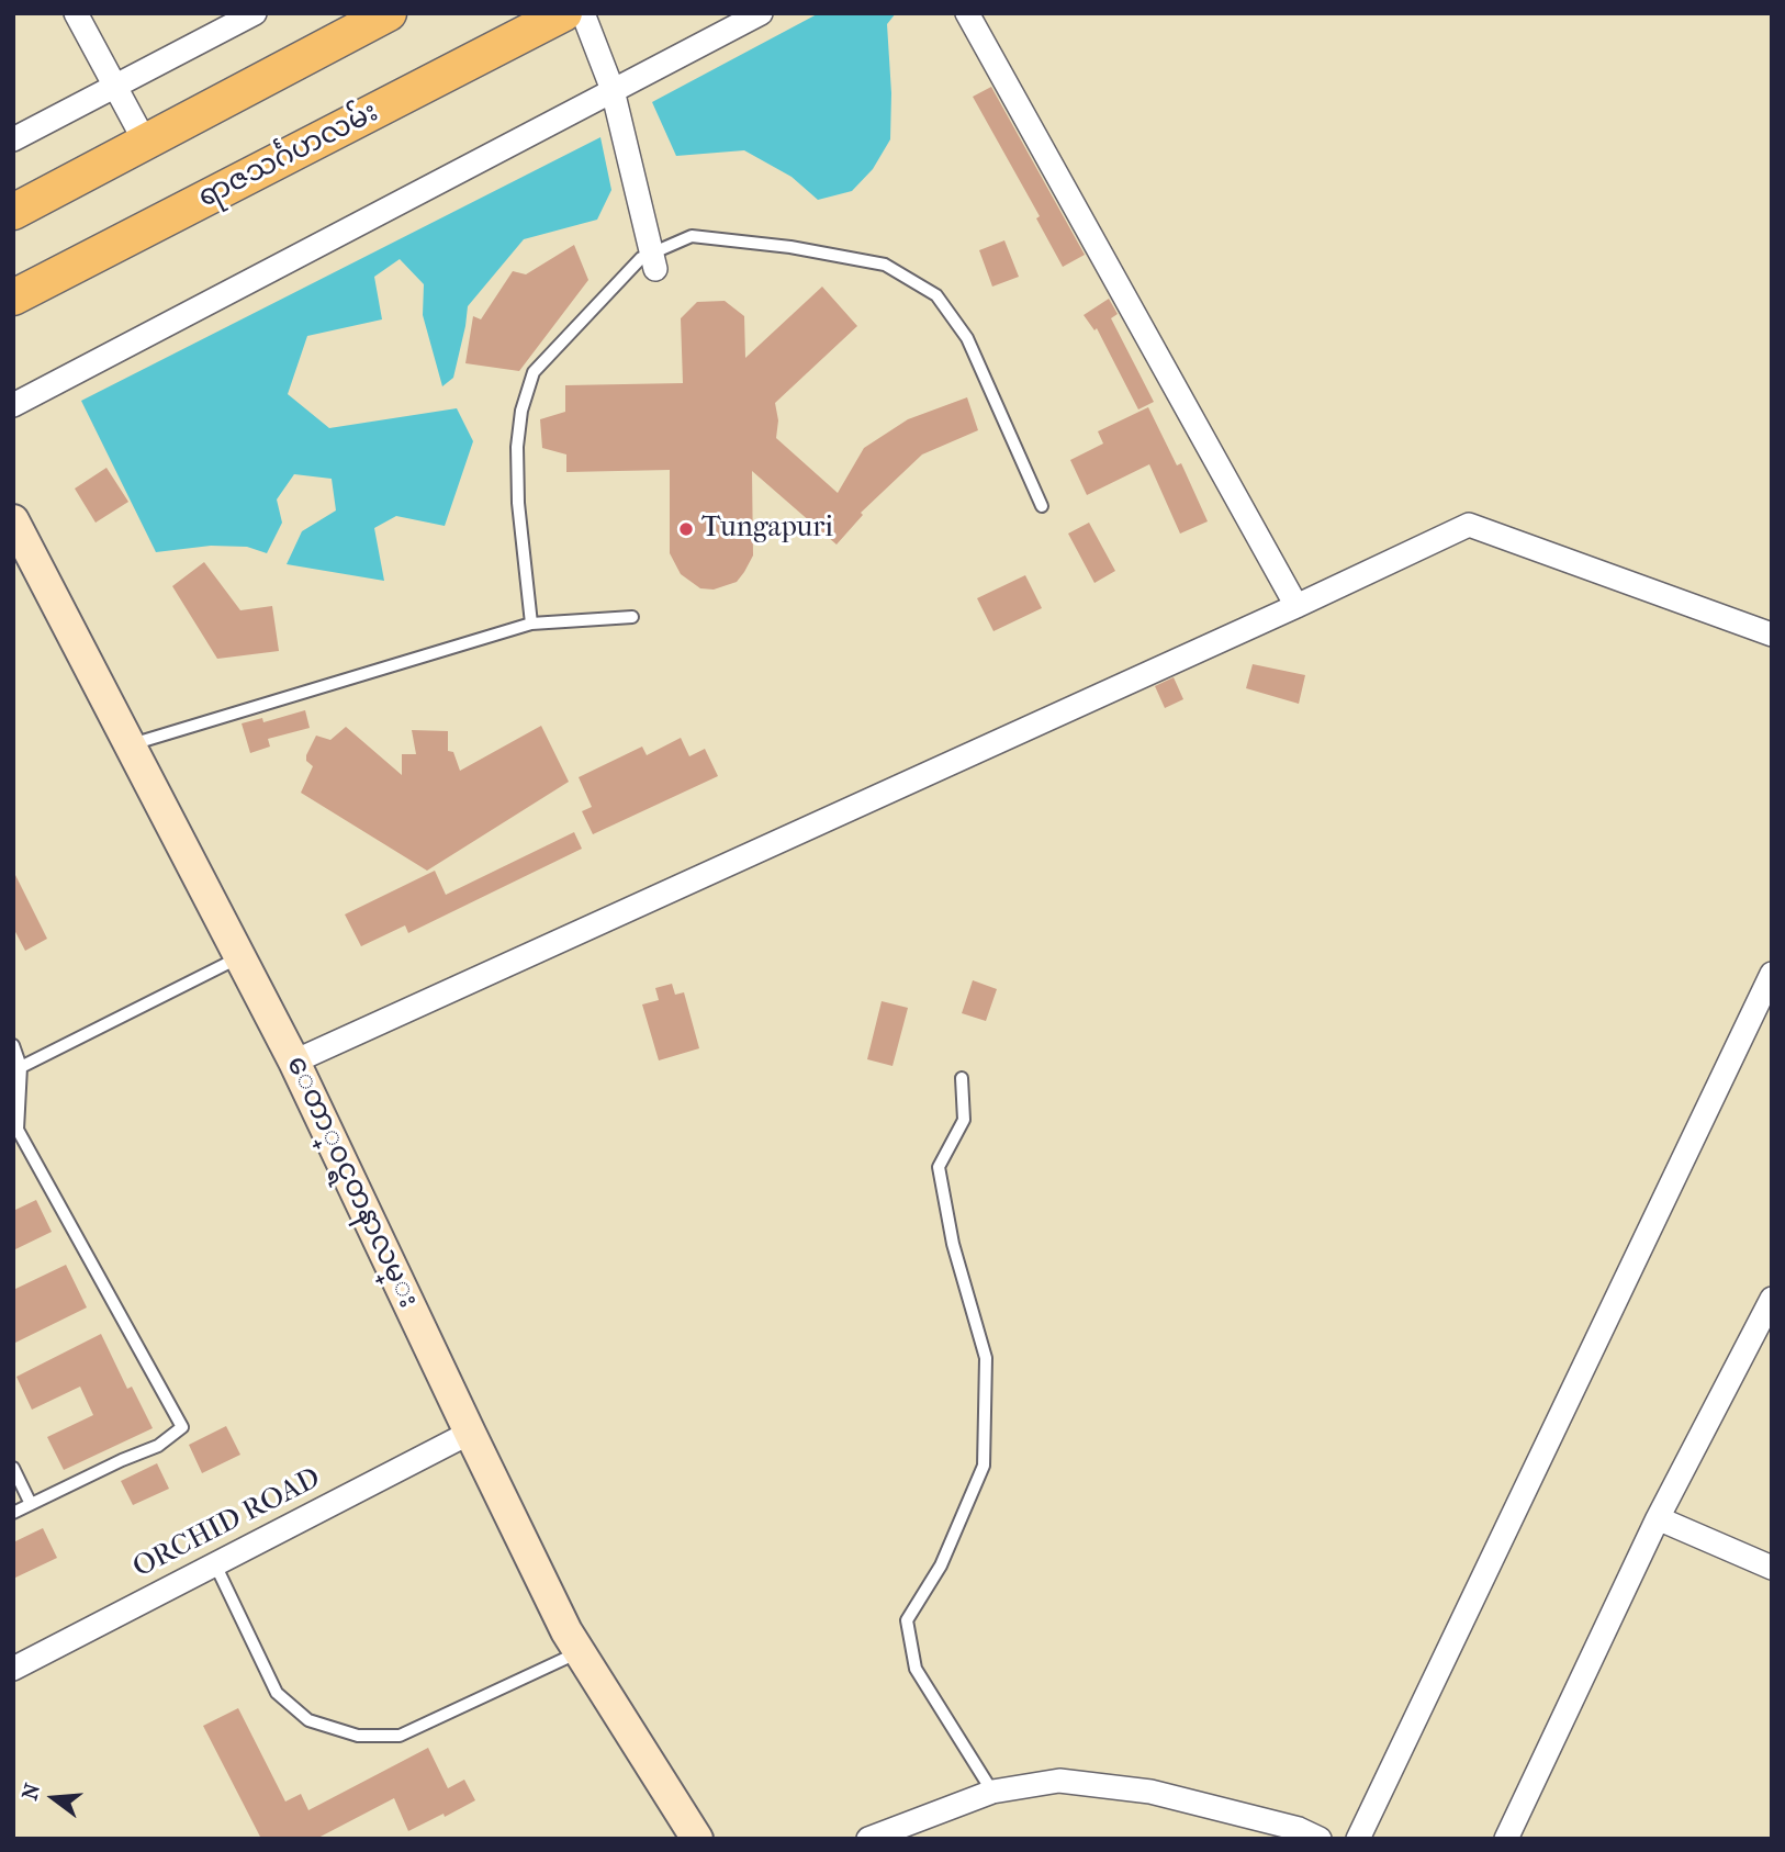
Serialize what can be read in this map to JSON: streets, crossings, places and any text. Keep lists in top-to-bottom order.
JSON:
{
  "streets": {
    "main road": ["ရာဇသင်္ဂဟလမ်း", "ေတာ္၀င္ရတနာလမ္း"],
    "street": ["ORCHID ROAD"]
  },
  "crossings": [
    ["ေတာ္၀င္ရတနာလမ္း", "ORCHID ROAD"]
  ],
  "places": ["Tungapuri"],
  "north": "left"
}
